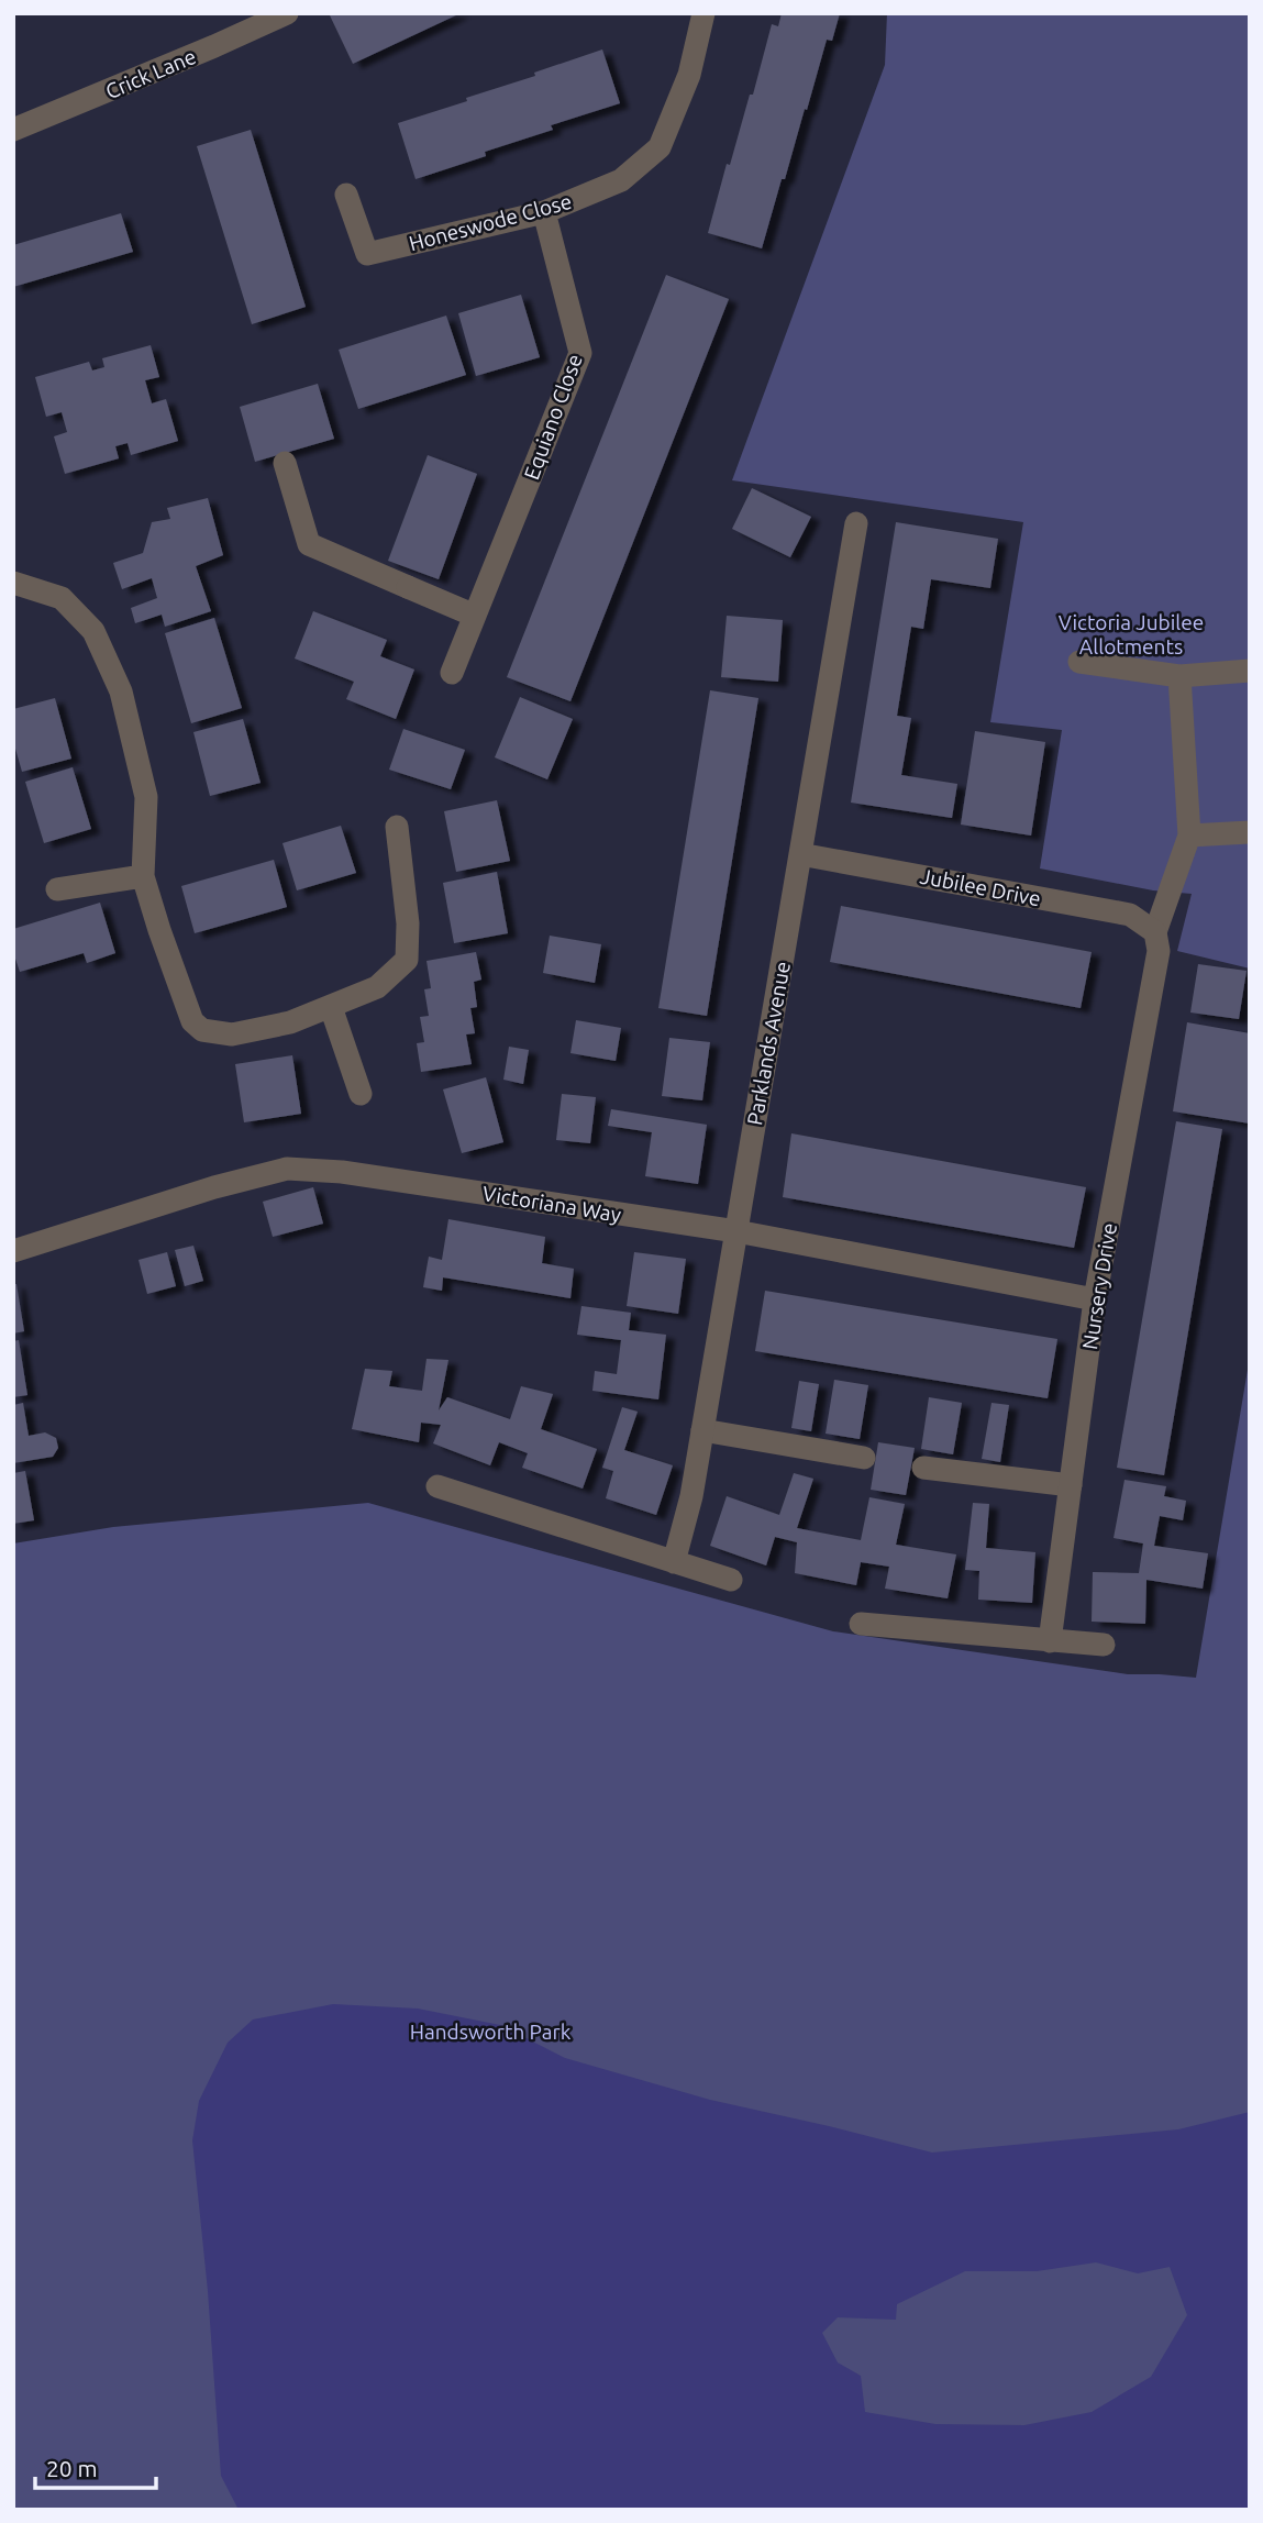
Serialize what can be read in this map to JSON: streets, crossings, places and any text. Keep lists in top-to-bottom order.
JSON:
{
  "streets": {
    "street": [
      "Crick Lane",
      "Honeswode Close",
      "Equiano Close",
      "Jubilee Drive",
      "Parklands Avenue",
      "Victoriana Way",
      "Nursery Drive"
    ]
  },
  "crossings": [
    ["Honeswode Close", "Equiano Close"],
    ["Jubilee Drive", "Parklands Avenue"],
    ["Jubilee Drive", "Nursery Drive"],
    ["Parklands Avenue", "Victoriana Way"],
    ["Victoriana Way", "Nursery Drive"]
  ],
  "parks": ["Victoria Jubilee Allotments", "Handsworth Park"],
  "scale_bar": "20 m"
}
